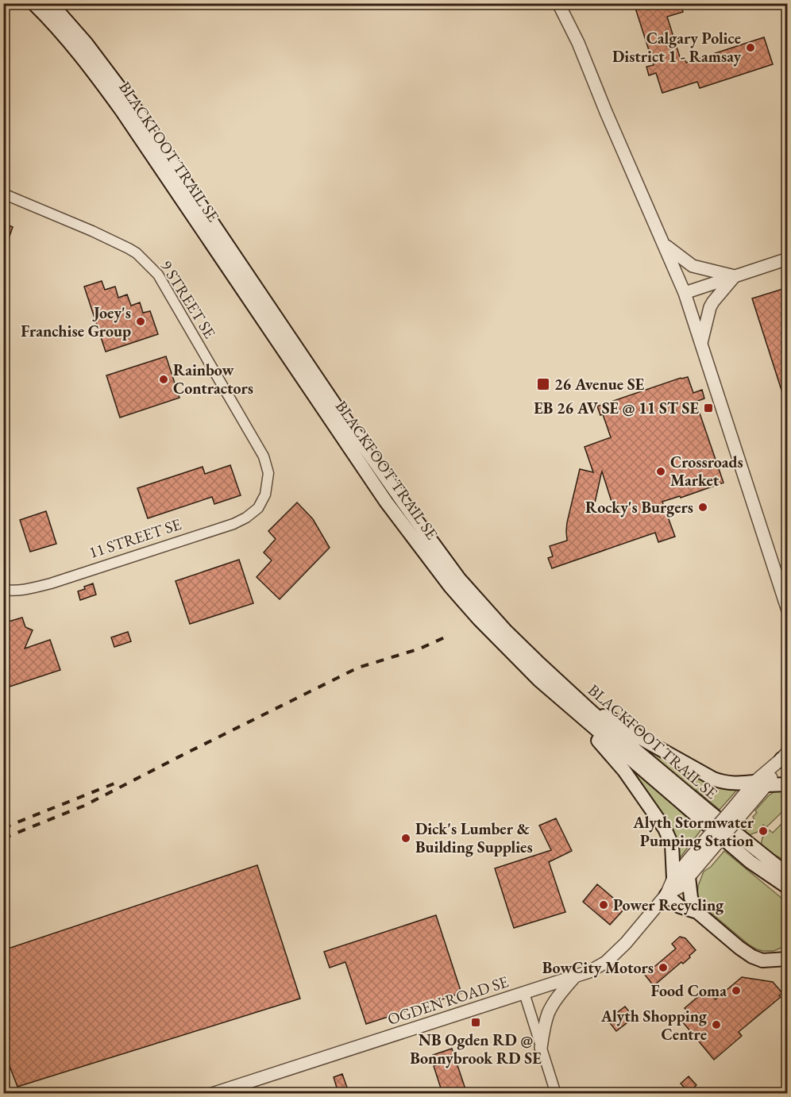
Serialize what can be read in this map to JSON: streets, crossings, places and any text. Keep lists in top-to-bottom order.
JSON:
{
  "streets": {
    "main road": ["BLACKFOOT TRAIL SE"],
    "street": ["9 STREET SE", "11 STREET SE", "OGDEN ROAD SE"]
  },
  "crossings": [
    ["9 STREET SE", "11 STREET SE"]
  ],
  "places": {
    "other": [
      "Calgary Police District 1 - Ramsay",
      "Joey's Franchise Group",
      "Rainbow Contractors",
      "Crossroads Market",
      "Rocky's Burgers",
      "Alyth Stormwater Pumping Station",
      "Dick's Lumber & Building Supplies",
      "Power Recycling",
      "BowCity Motors",
      "Food Coma",
      "Alyth Shopping Centre"
    ],
    "transit": ["26 Avenue SE", "EB 26 AV SE @ 11 ST SE", "NB Ogden RD @ Bonnybrook RD SE"]
  }
}
